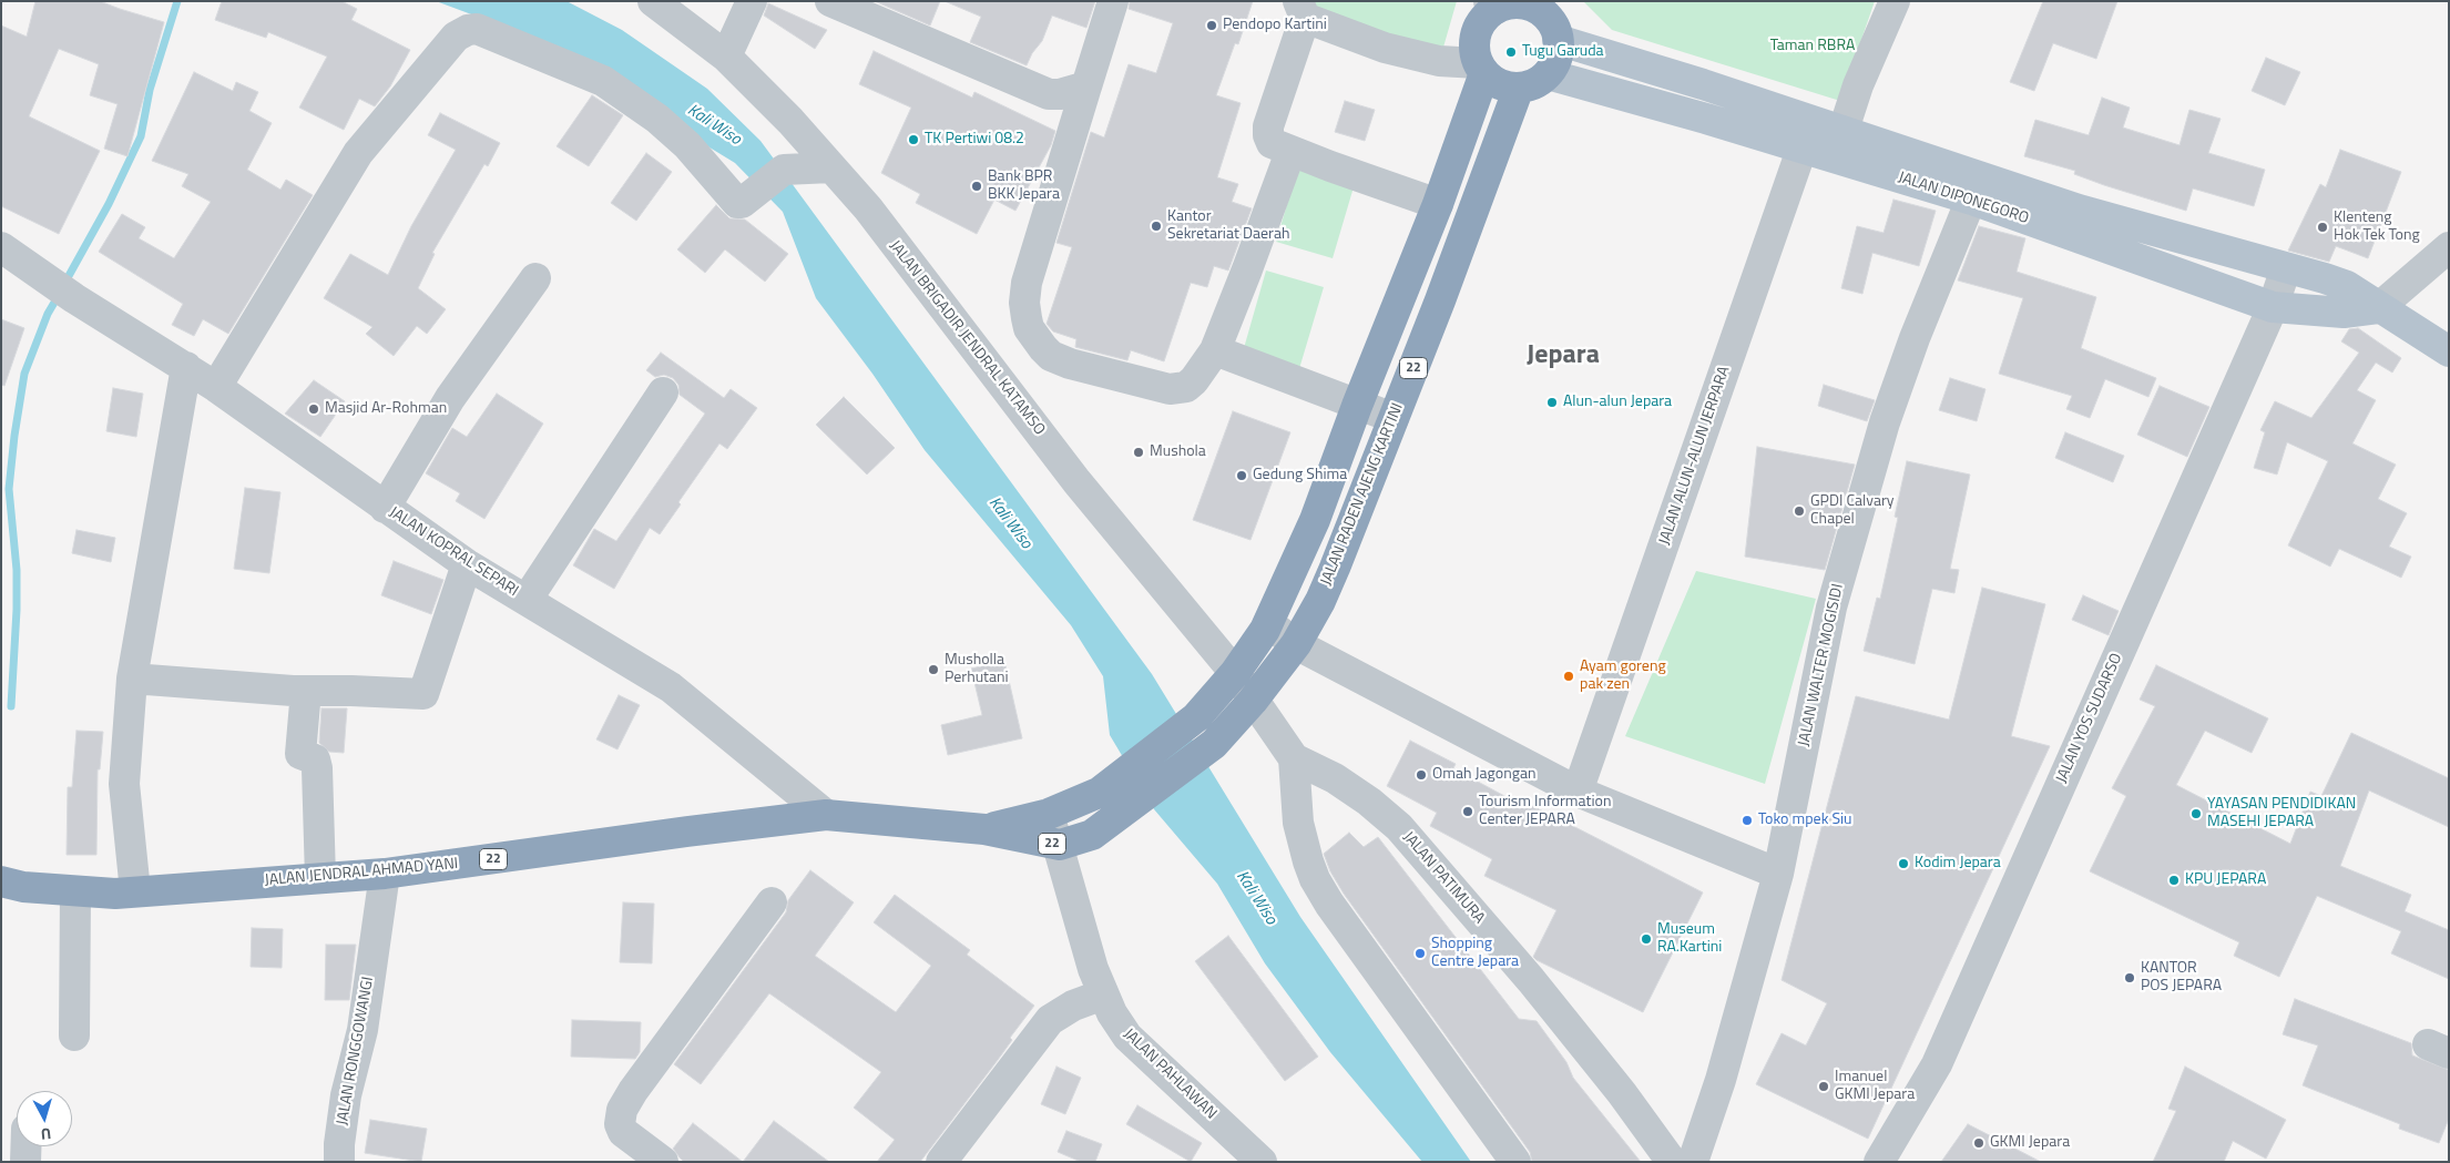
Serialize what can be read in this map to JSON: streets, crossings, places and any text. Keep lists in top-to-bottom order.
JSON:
{
  "streets": {
    "highway": ["22", "JALAN RADEN AJENG KARTINI", "JALAN JENDRAL AHMAD YANI"],
    "main road": ["JALAN DIPONEGORO"],
    "street": [
      "JALAN BRIGADIR JENDRAL KATAMSO",
      "JALAN ALUN-ALUN JERPARA",
      "JALAN KOPRAL SEPARI",
      "JALAN WALTER MOGISIDI",
      "JALAN YOS SUDARSO",
      "JALAN PATIMURA",
      "JALAN RONGGOWANGI",
      "JALAN PAHLAWAN"
    ]
  },
  "crossings": [
    ["JALAN DIPONEGORO", "22"],
    ["JALAN DIPONEGORO", "JALAN ALUN-ALUN JERPARA"],
    ["JALAN DIPONEGORO", "JALAN RADEN AJENG KARTINI"],
    ["JALAN DIPONEGORO", "JALAN WALTER MOGISIDI"],
    ["JALAN DIPONEGORO", "JALAN YOS SUDARSO"],
    ["JALAN BRIGADIR JENDRAL KATAMSO", "22"],
    ["JALAN BRIGADIR JENDRAL KATAMSO", "JALAN RADEN AJENG KARTINI"],
    ["JALAN BRIGADIR JENDRAL KATAMSO", "JALAN JENDRAL AHMAD YANI"],
    ["JALAN BRIGADIR JENDRAL KATAMSO", "JALAN PATIMURA"],
    ["22", "JALAN RADEN AJENG KARTINI"],
    ["22", "JALAN JENDRAL AHMAD YANI"],
    ["JALAN RADEN AJENG KARTINI", "JALAN JENDRAL AHMAD YANI"],
    ["JALAN RADEN AJENG KARTINI", "JALAN PATIMURA"],
    ["JALAN KOPRAL SEPARI", "JALAN JENDRAL AHMAD YANI"],
    ["JALAN JENDRAL AHMAD YANI", "JALAN PATIMURA"],
    ["JALAN JENDRAL AHMAD YANI", "JALAN RONGGOWANGI"],
    ["JALAN JENDRAL AHMAD YANI", "JALAN PAHLAWAN"]
  ],
  "districts": ["Jepara"],
  "water": ["Kali Wiso"],
  "parks": ["Taman RBRA"],
  "places": [
    "Pendopo Kartini",
    "Tugu Garuda",
    "TK Pertiwi 08.2",
    "Bank BPR BKK Jepara",
    "Kantor Sekretariat Daerah",
    "Klenteng Hok Tek Tong",
    "Alun-alun Jepara",
    "Masjid Ar-Rohman",
    "Mushola",
    "Gedung Shima",
    "GPDI Calvary Chapel",
    "Musholla Perhutani",
    "Ayam goreng pak zen",
    "Omah Jagongan",
    "Tourism Information Center JEPARA",
    "YAYASAN PENDIDIKAN MASEHI JEPARA",
    "Toko mpek Siu",
    "Kodim Jepara",
    "KPU JEPARA",
    "Museum RA.Kartini",
    "Shopping Centre Jepara",
    "KANTOR POS JEPARA",
    "Imanuel GKMI Jepara",
    "GKMI Jepara"
  ],
  "north": "bottom"
}
